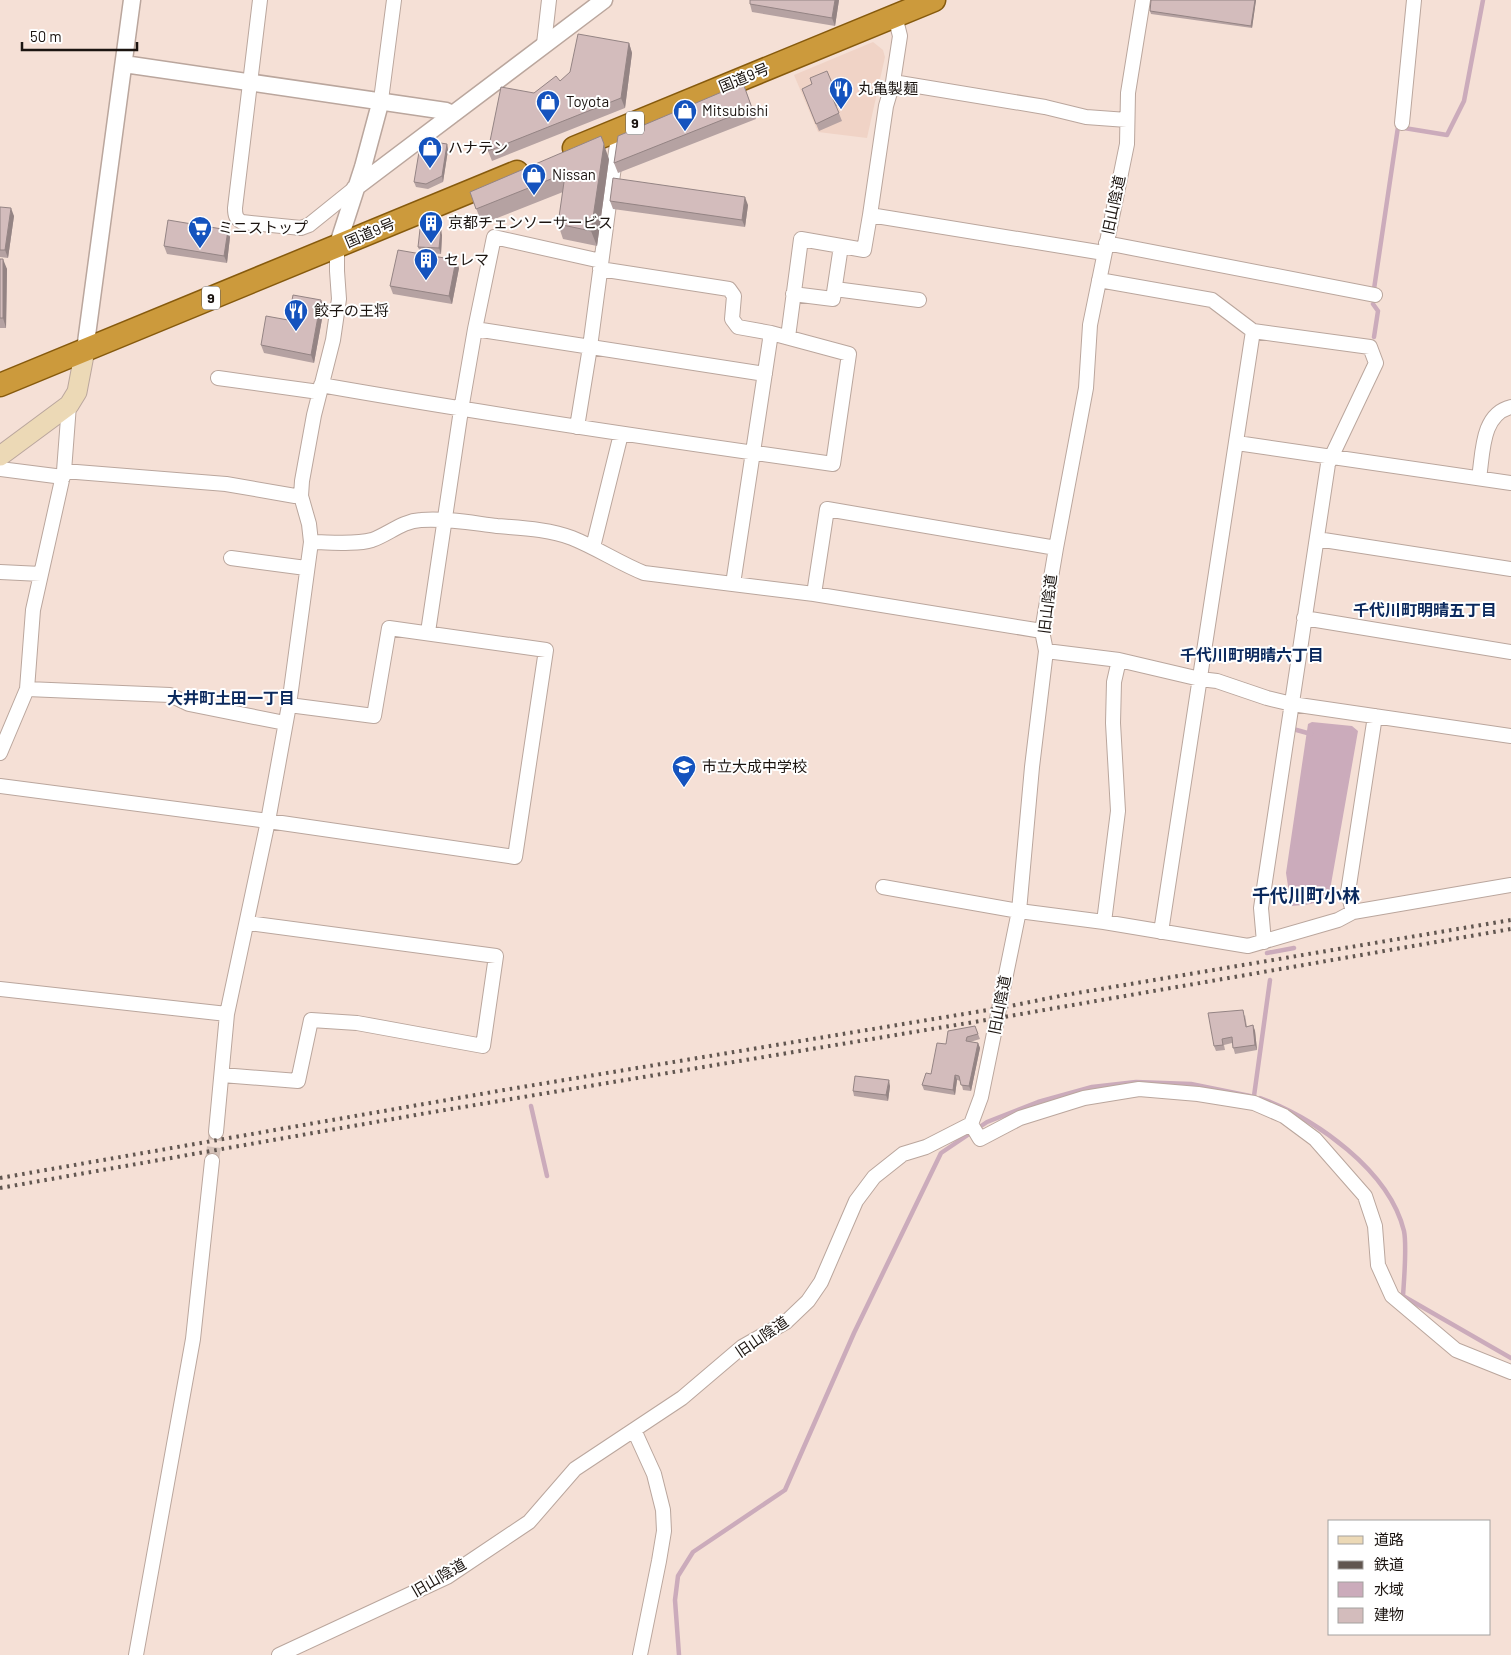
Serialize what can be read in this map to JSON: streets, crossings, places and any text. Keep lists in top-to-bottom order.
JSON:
{
  "streets": {
    "highway": ["国道9号", "9"],
    "street": ["旧山陰道"]
  },
  "districts": [
    "千代川町明晴五丁目",
    "千代川町明晴六丁目",
    "大井町土田一丁目",
    "千代川町小林"
  ],
  "places": {
    "restaurant": ["丸亀製麺", "餃子の王将"],
    "shop": [
      "Toyota",
      "Mitsubishi",
      "ハナテン",
      "Nissan"
    ],
    "building": ["京都チェンソーサービス", "セレマ"],
    "supermarket": ["ミニストップ"],
    "school or university": ["市立大成中学校"]
  },
  "legend": [
    "道路",
    "鉄道",
    "水域",
    "建物"
  ],
  "scale_bar": "50 m"
}
